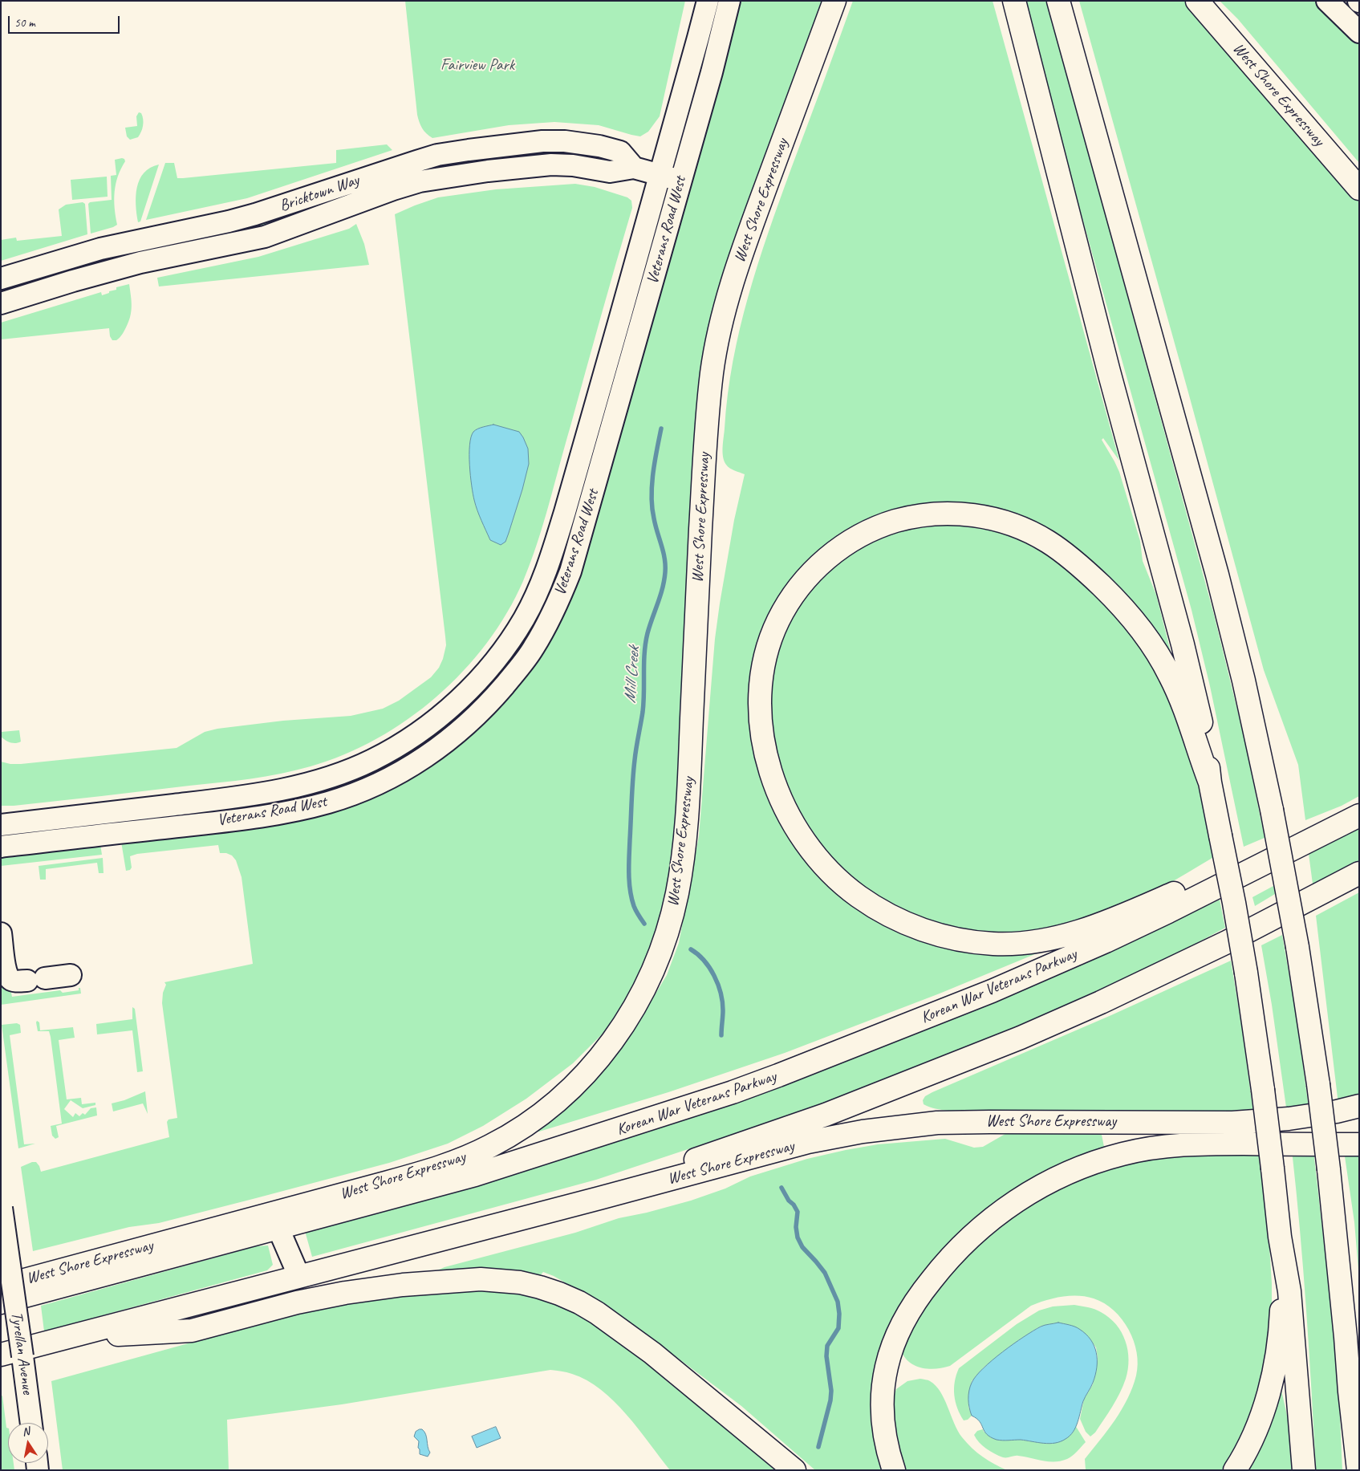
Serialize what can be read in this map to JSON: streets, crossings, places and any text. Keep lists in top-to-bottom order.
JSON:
{
  "streets": {
    "highway": ["West Shore Expressway", "Korean War Veterans Parkway"],
    "street": ["Bricktown Way", "Veterans Road West", "Tyrellan Avenue"]
  },
  "crossings": [
    ["Bricktown Way", "Veterans Road West"]
  ],
  "water": ["Mill Creek"],
  "parks": ["Fairview Park"],
  "scale_bar": "50 m",
  "north": "top"
}
